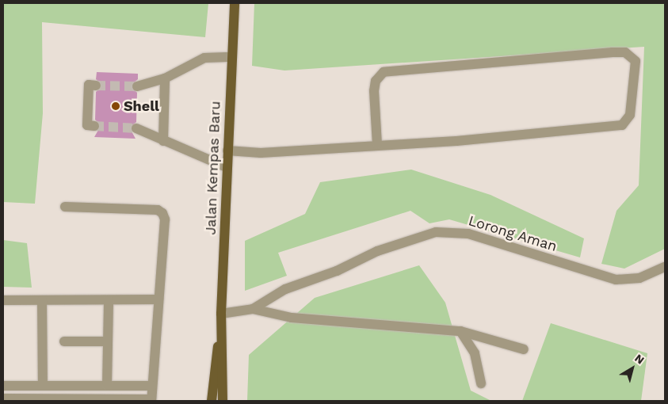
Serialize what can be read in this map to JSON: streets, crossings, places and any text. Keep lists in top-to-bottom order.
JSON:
{
  "streets": {
    "main road": ["Jalan Kempas Baru"],
    "street": ["Lorong Aman"]
  },
  "crossings": [
    ["Jalan Kempas Baru", "Lorong Aman"]
  ],
  "places": ["Shell"],
  "north": "top right"
}
